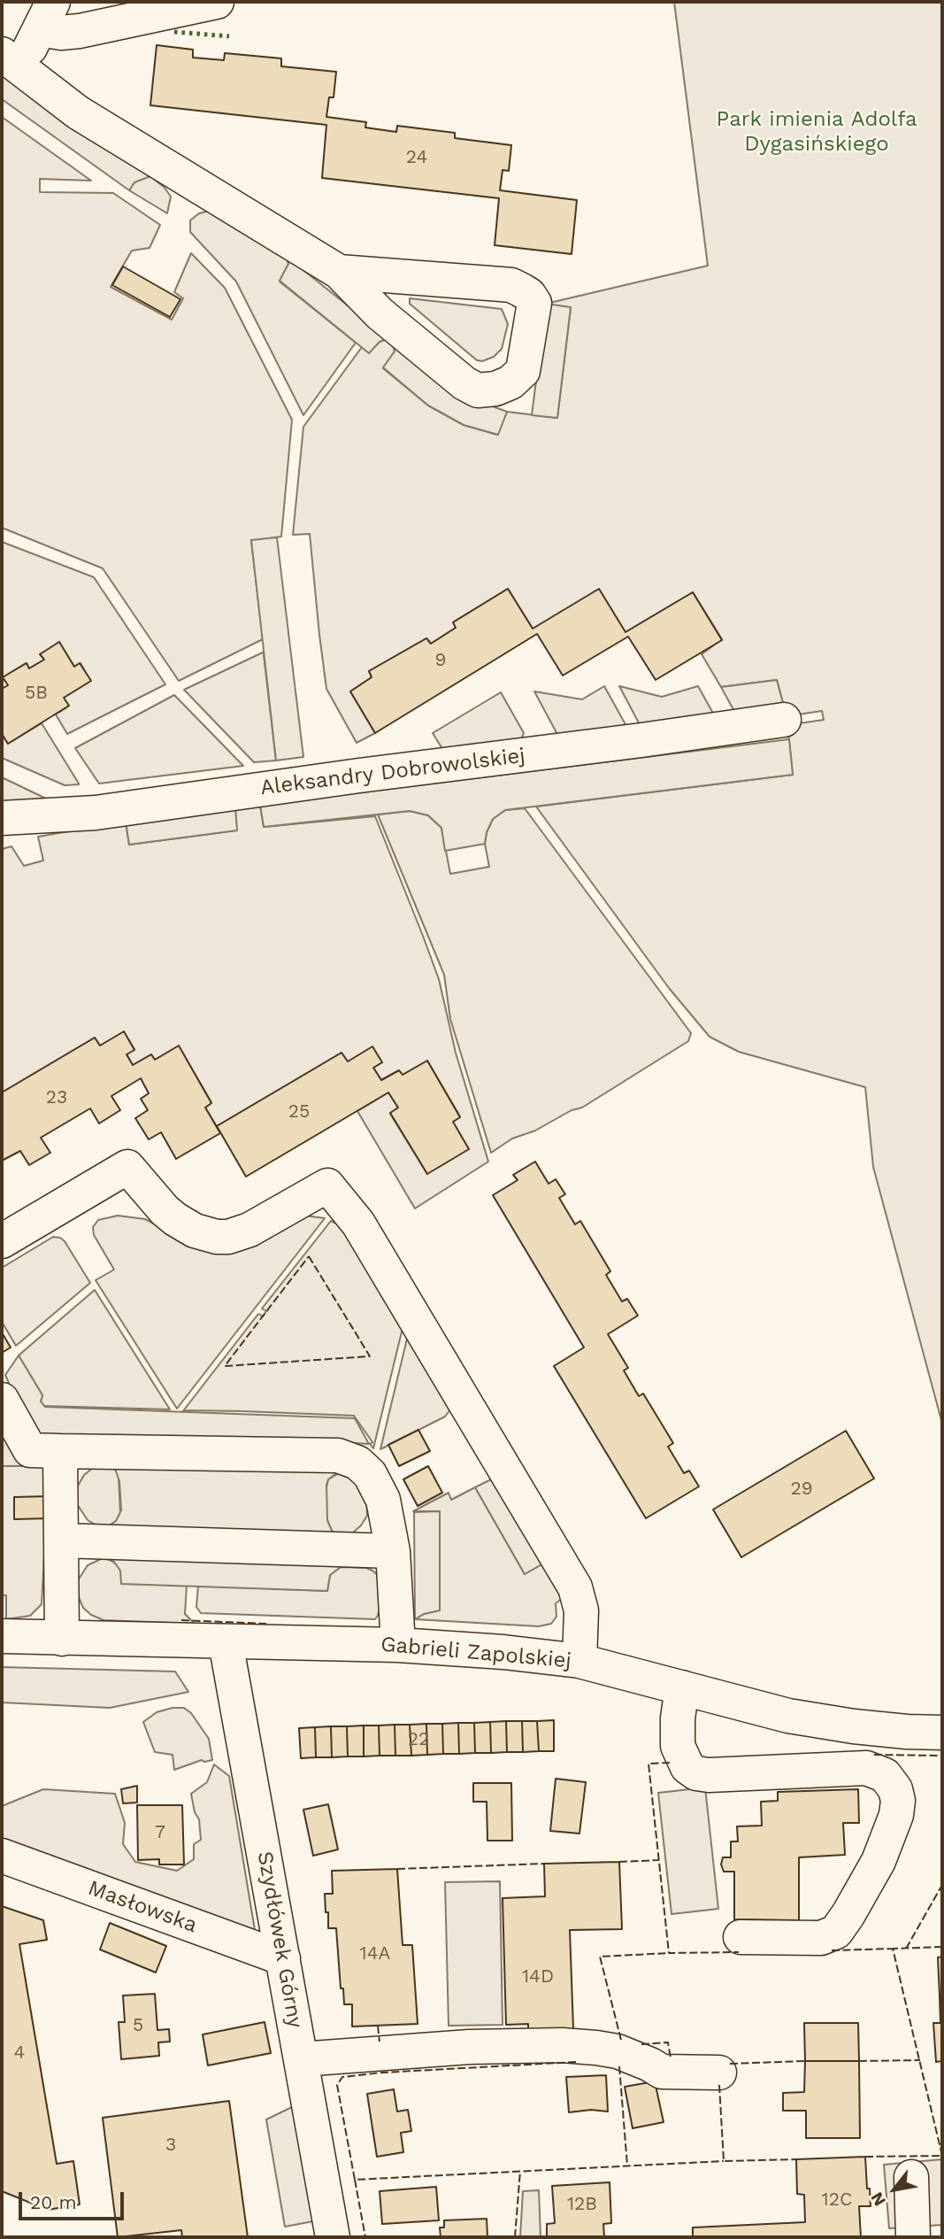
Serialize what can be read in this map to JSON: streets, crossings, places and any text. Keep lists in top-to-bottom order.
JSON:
{
  "streets": {
    "street": [
      "Aleksandry Dobrowolskiej",
      "Gabrieli Zapolskiej",
      "Masłowska",
      "Szydłówek Górny"
    ]
  },
  "crossings": [
    ["Gabrieli Zapolskiej", "Szydłówek Górny"],
    ["Masłowska", "Szydłówek Górny"]
  ],
  "parks": ["Park imienia Adolfa Dygasińskiego"],
  "house_numbers": [
    "24",
    "9",
    "5B",
    "23",
    "25",
    "29",
    "22",
    "7",
    "14A",
    "14D",
    "5",
    "4",
    "3",
    "12C",
    "12B"
  ],
  "scale_bar": "20 m",
  "north": "bottom left"
}
